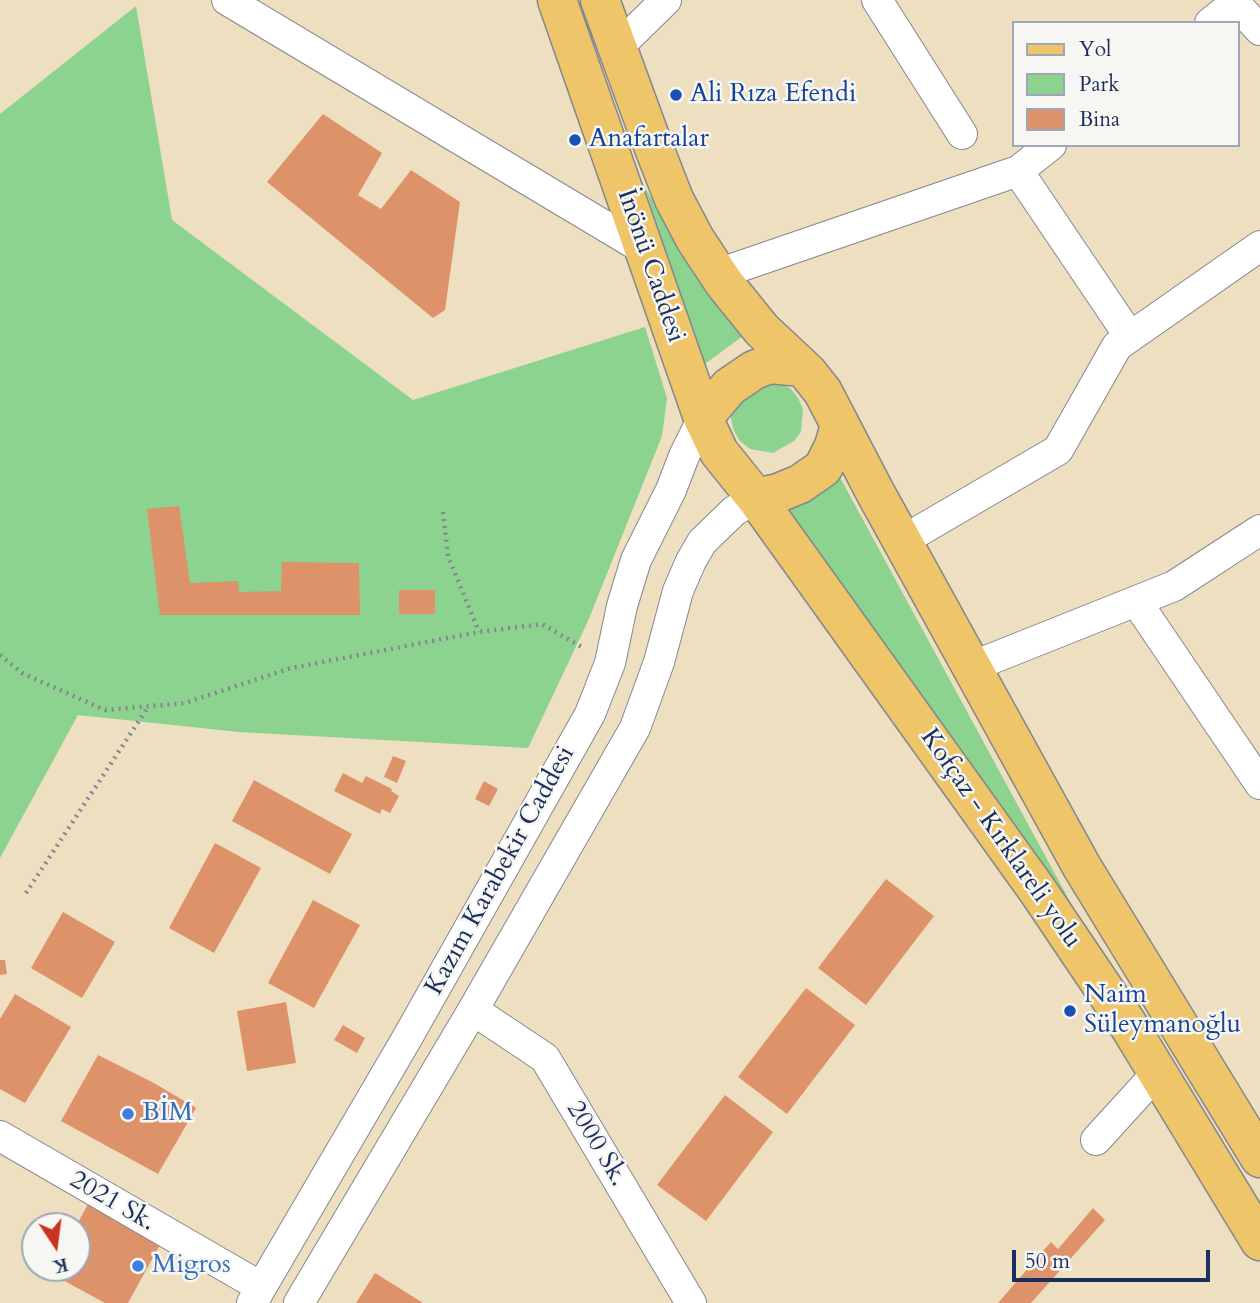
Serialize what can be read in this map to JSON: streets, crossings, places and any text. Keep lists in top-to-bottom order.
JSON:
{
  "streets": {
    "main road": ["İnönü Caddesi", "Kofçaz - Kırklareli yolu"],
    "street": ["Kazım Karabekir Caddesi", "2000 Sk.", "2021 Sk."]
  },
  "crossings": [
    ["İnönü Caddesi", "Kofçaz - Kırklareli yolu"],
    ["İnönü Caddesi", "Kazım Karabekir Caddesi"],
    ["Kofçaz - Kırklareli yolu", "Kazım Karabekir Caddesi"],
    ["Kazım Karabekir Caddesi", "2000 Sk."],
    ["Kazım Karabekir Caddesi", "2021 Sk."]
  ],
  "places": [
    "Ali Rıza Efendi",
    "Anafartalar",
    "Naim Süleymanoğlu",
    "BİM",
    "Migros"
  ],
  "legend": ["Yol", "Park", "Bina"],
  "scale_bar": "50 m",
  "north": "bottom"
}
